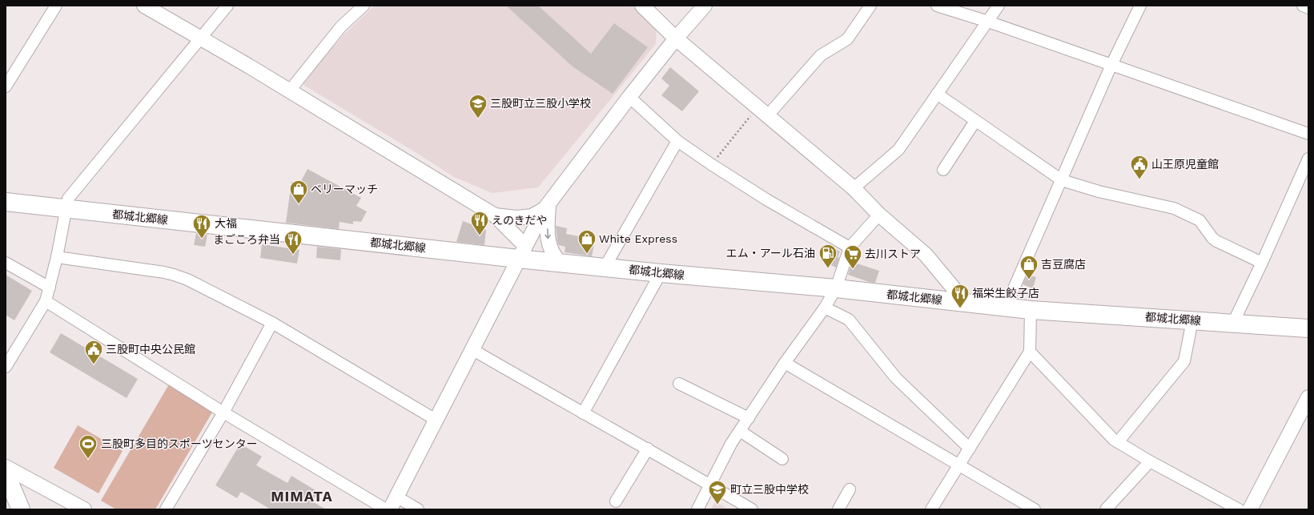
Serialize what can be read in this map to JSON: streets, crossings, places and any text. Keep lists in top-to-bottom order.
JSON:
{
  "streets": {
    "main road": ["都城北郷線"]
  },
  "districts": ["MIMATA"],
  "places": {
    "school or university": ["三股町立三股小学校", "町立三股中学校"],
    "public building": ["山王原児童館", "三股町中央公民館"],
    "shop": ["ベリーマッチ", "White Express", "吉豆腐店"],
    "restaurant": [
      "えのきだや",
      "大福",
      "まごころ弁当",
      "福栄生餃子店"
    ],
    "fuel station": ["エム・アール石油"],
    "supermarket": ["去川ストア"],
    "sports": ["三股町多目的スポーツセンター"]
  }
}
